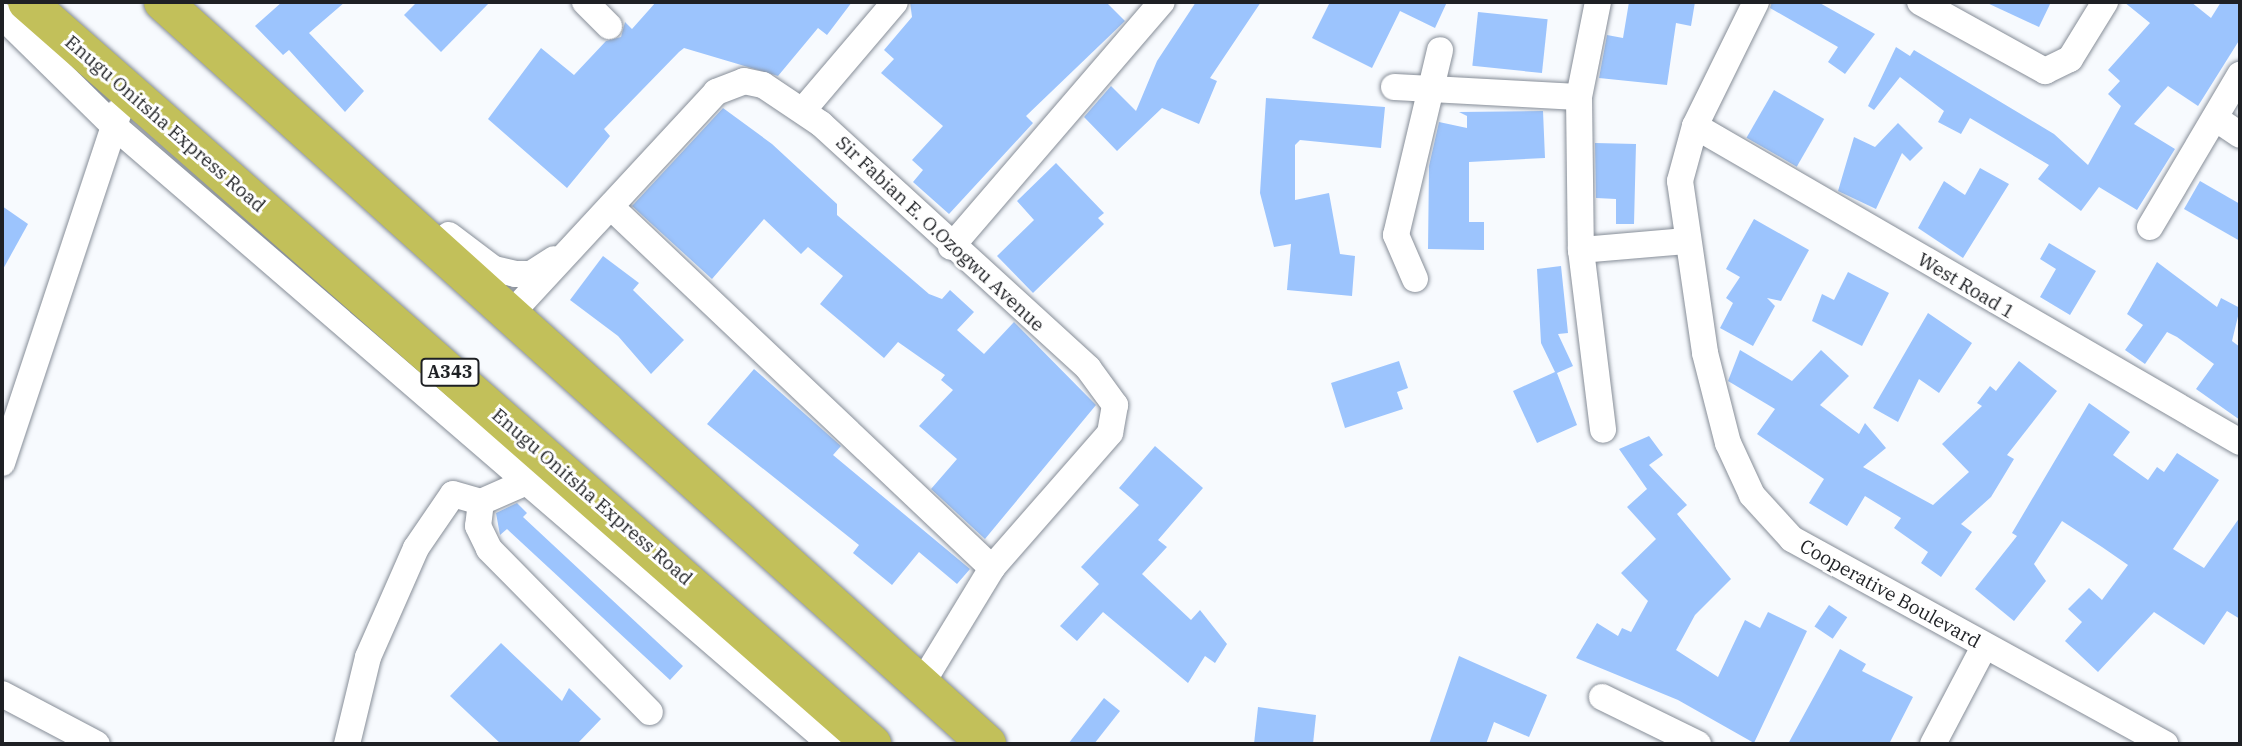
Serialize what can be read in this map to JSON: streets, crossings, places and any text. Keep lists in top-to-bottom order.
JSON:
{
  "streets": {
    "highway": ["Enugu Onitsha Express Road", "A343"],
    "street": ["Sir Fabian E. O.Ozogwu Avenue", "West Road 1", "Cooperative Boulevard"]
  },
  "crossings": [
    ["West Road 1", "Cooperative Boulevard"]
  ]
}
